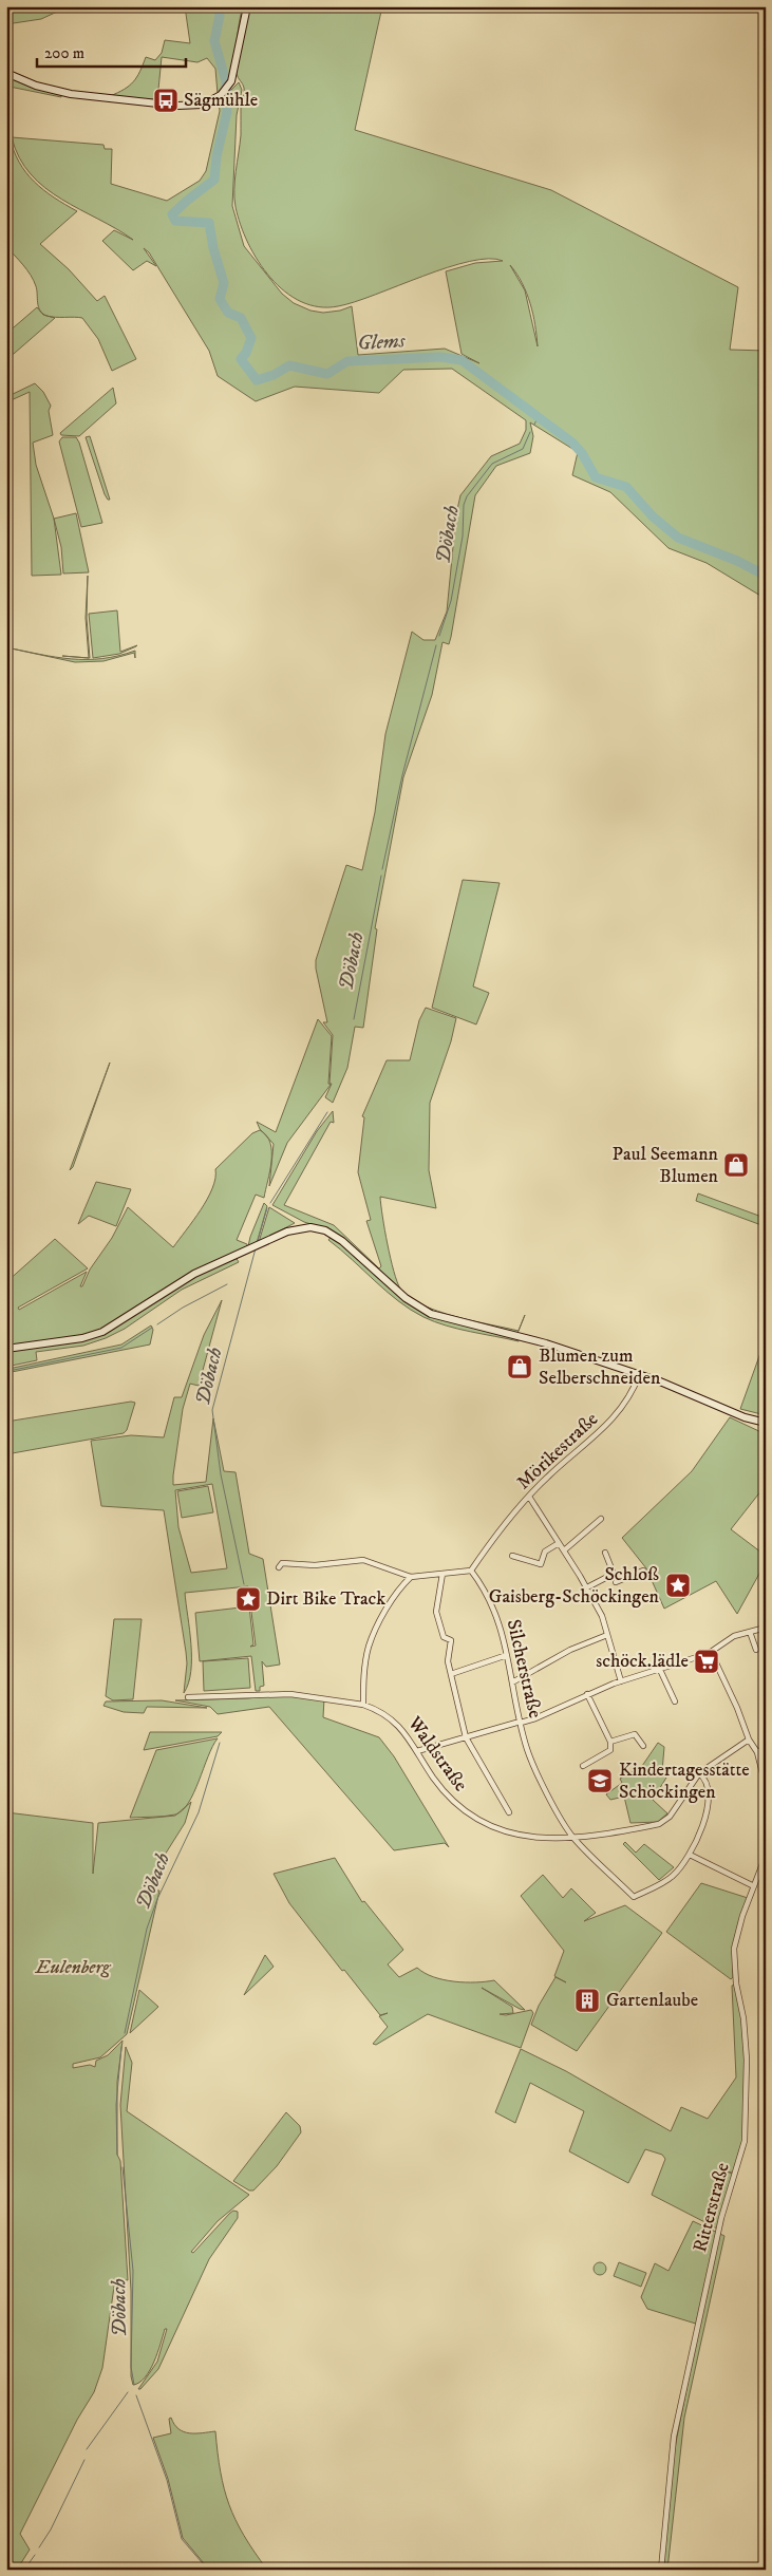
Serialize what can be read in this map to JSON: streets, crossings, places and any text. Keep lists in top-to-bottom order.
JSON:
{
  "streets": {
    "street": [
      "Mörikestraße",
      "Silcherstraße",
      "Waldstraße",
      "Ritterstraße"
    ]
  },
  "crossings": [
    ["Mörikestraße", "Silcherstraße"],
    ["Silcherstraße", "Waldstraße"]
  ],
  "water": ["Glems", "Döbach"],
  "parks": ["Eulenberg"],
  "places": {
    "bus stop": ["Sägmühle"],
    "shop": ["Paul Seemann Blumen", "Blumen zum Selberschneiden"],
    "place": ["Schloß Gaisberg-Schöckingen", "Dirt Bike Track"],
    "supermarket": ["schöck.lädle"],
    "school or university": ["Kindertagesstätte Schöckingen"],
    "building": ["Gartenlaube"]
  },
  "scale_bar": "200 m"
}
